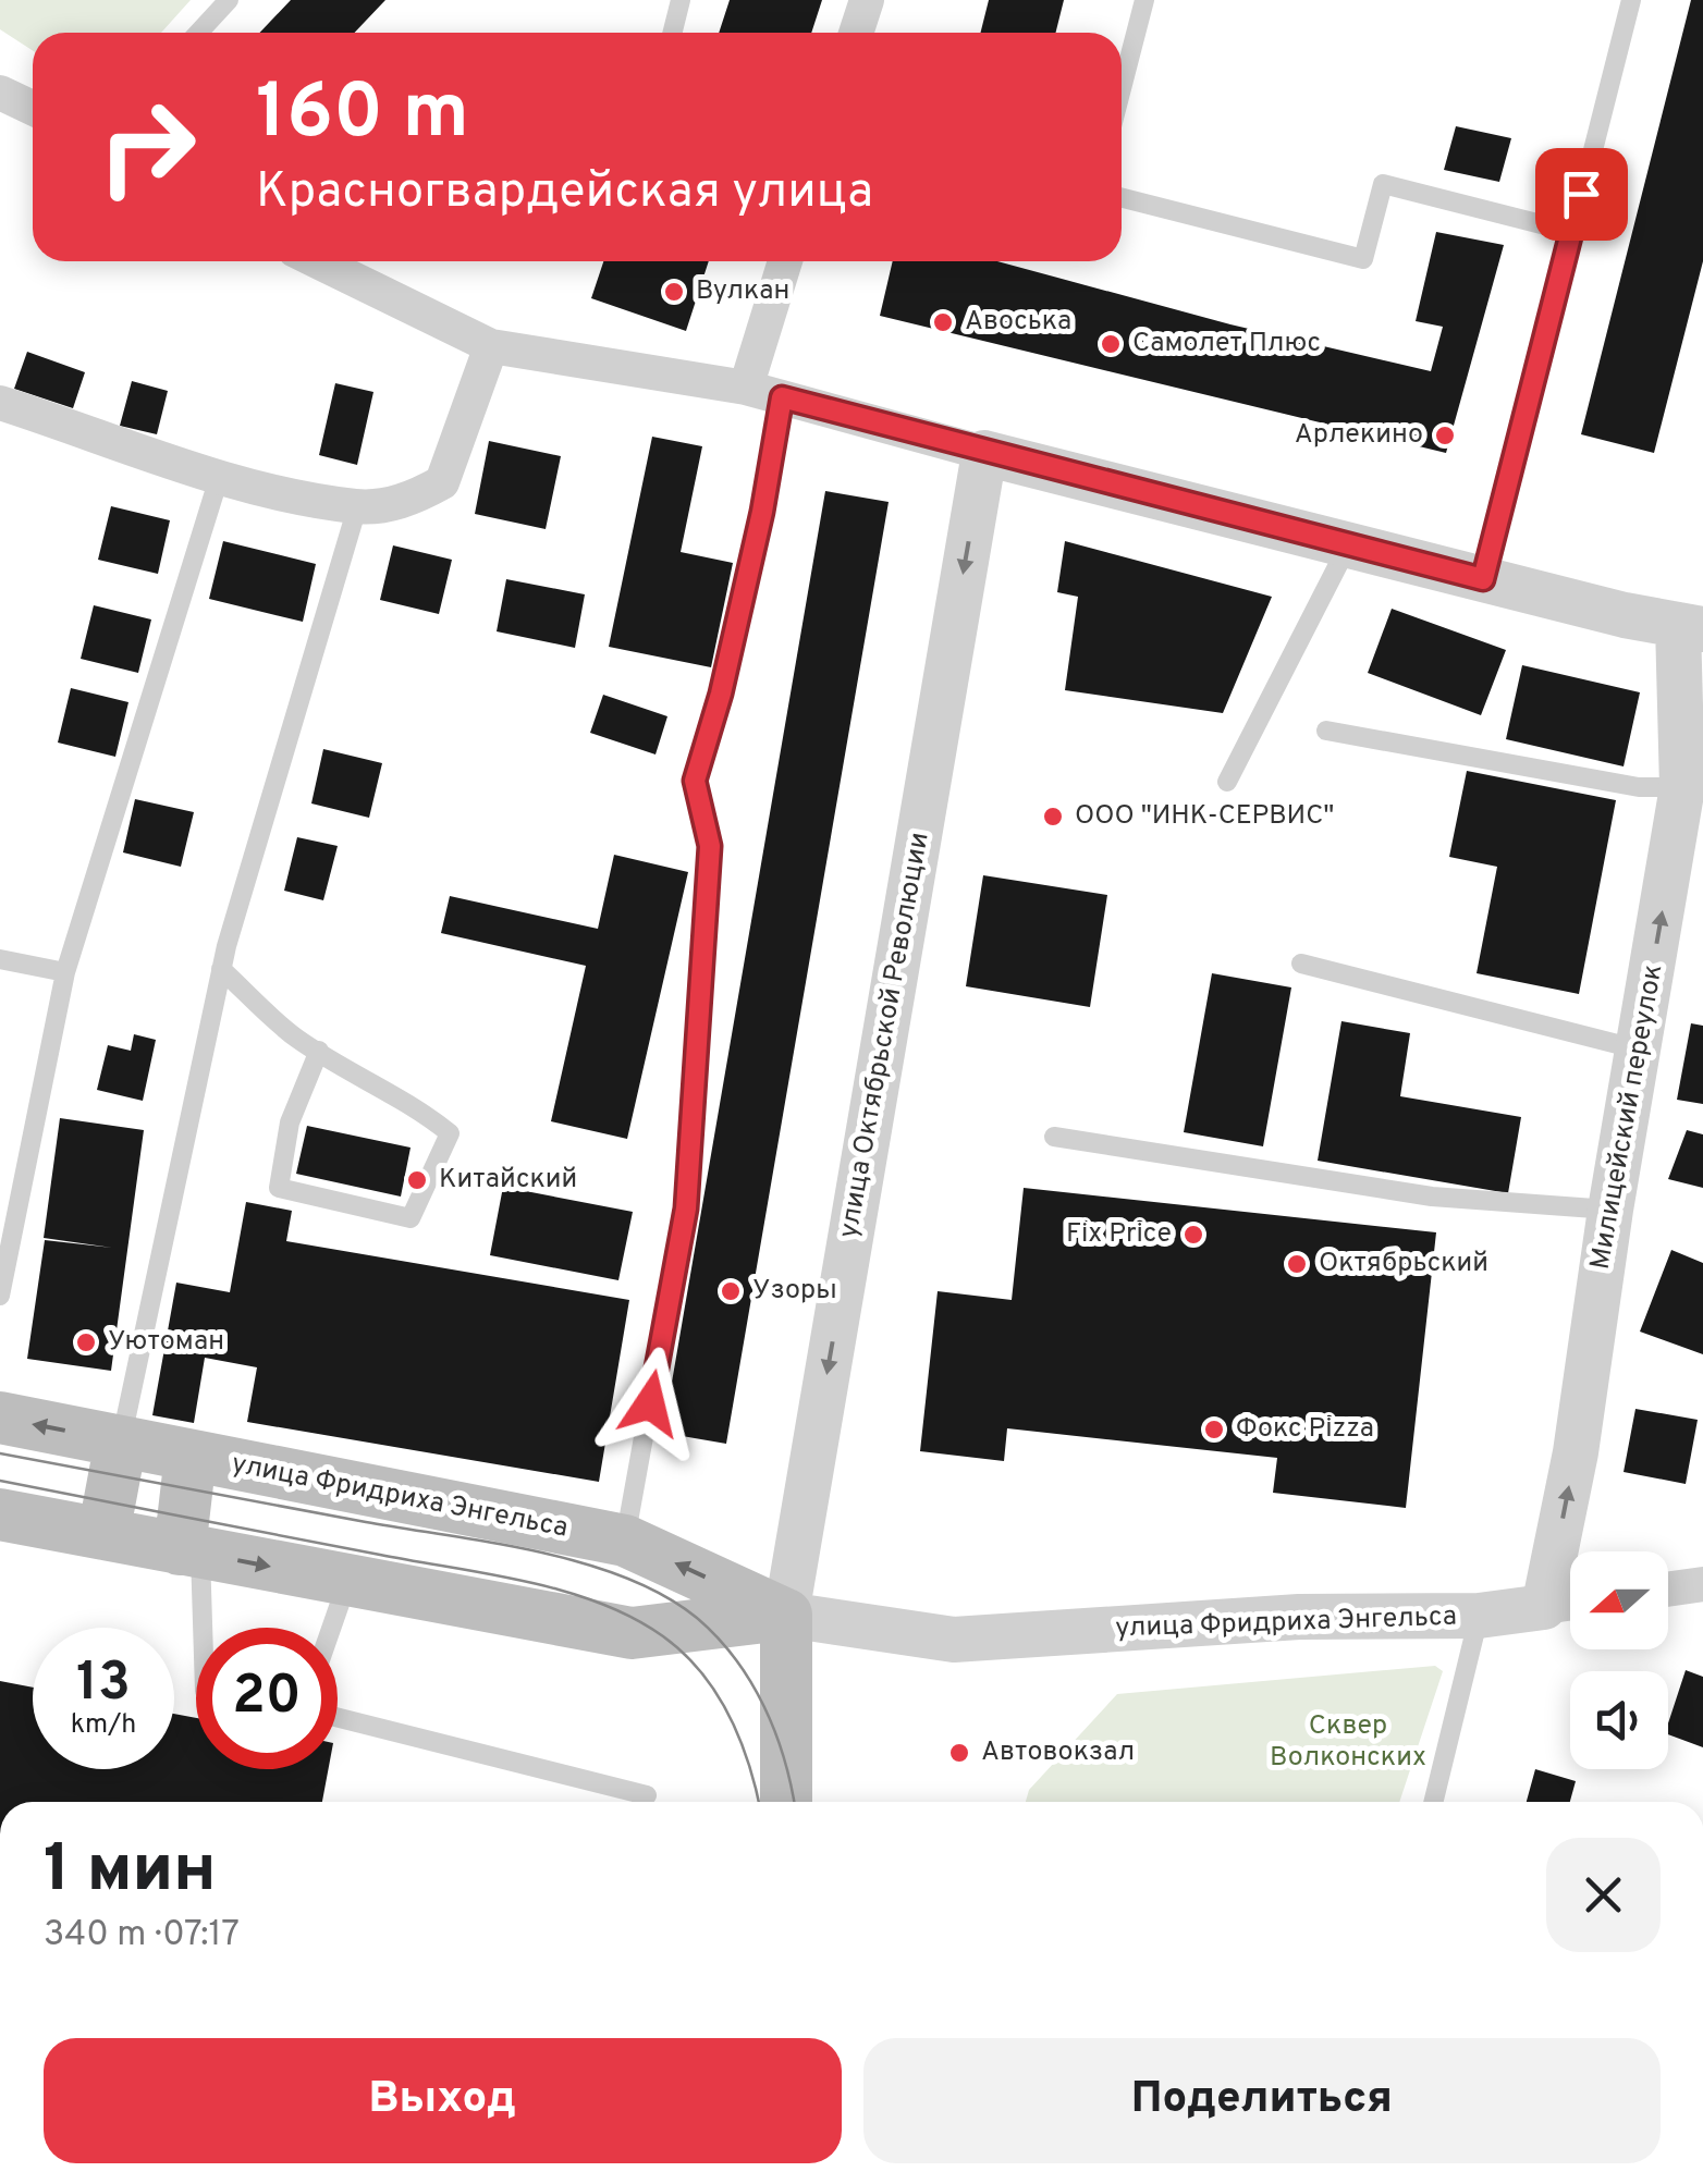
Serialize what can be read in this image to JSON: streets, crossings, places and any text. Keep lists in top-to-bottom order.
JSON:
{
  "streets": {
    "main road": ["улица Октябрьской Революции", "улица Фридриха Энгельса"],
    "street": ["Милицейский переулок"]
  },
  "crossings": [
    ["улица Октябрьской Революции", "улица Фридриха Энгельса"],
    ["Милицейский переулок", "улица Фридриха Энгельса"]
  ],
  "one_way": ["улица Октябрьской Революции", "Милицейский переулок"],
  "parks": ["Сквер Волконских"],
  "places": [
    "Вулкан",
    "Авоська",
    "Самолет Плюс",
    "Арлекино",
    "ООО \"ИНК-СЕРВИС\"",
    "Китайский",
    "Fix Price",
    "Октябрьский",
    "Узоры",
    "Уютоман",
    "Фокс Pizza",
    "Автовокзал"
  ],
  "north": "left",
  "page": {
    "turn": ["160 m", "Красногвардейская улица"],
    "speed": "13 km/h",
    "limit": "20",
    "heading": ["1 мин", "340 m · 07:17"],
    "buttons": ["Выход", "Поделиться"]
  }
}
